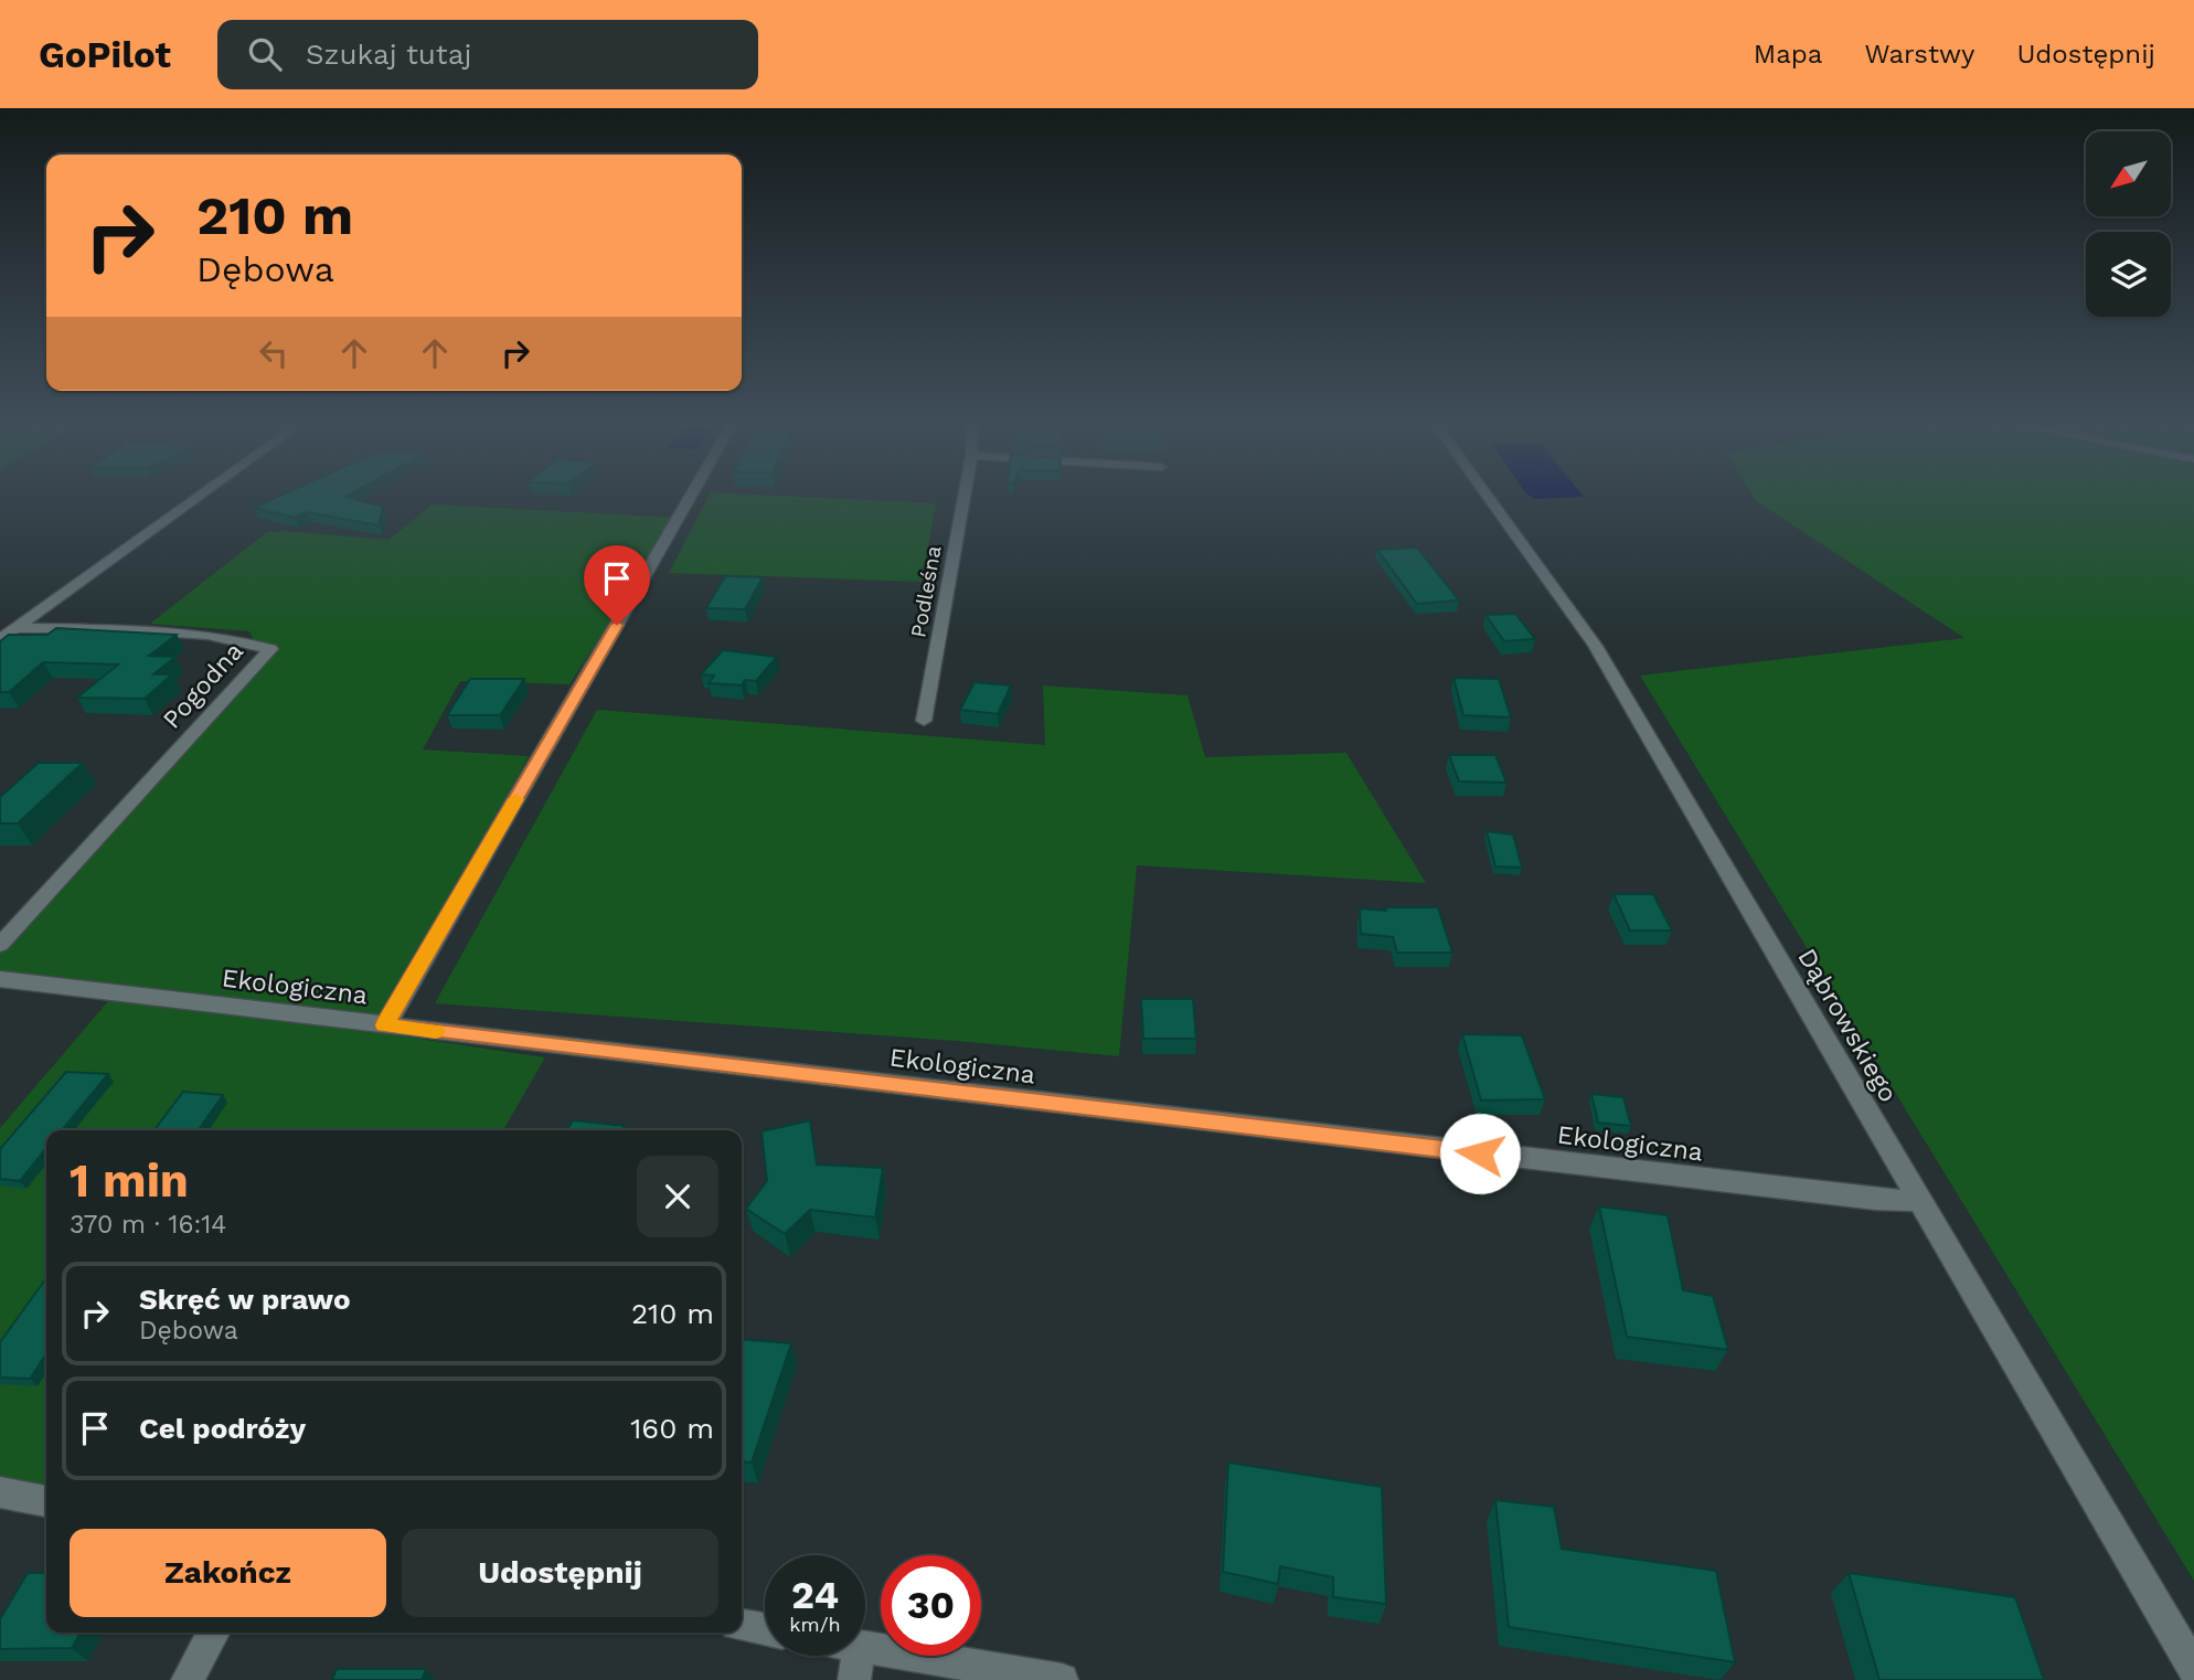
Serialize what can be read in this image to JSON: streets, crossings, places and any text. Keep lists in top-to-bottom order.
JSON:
{
  "streets": {
    "street": [
      "Podleśna",
      "Pogodna",
      "Ekologiczna",
      "Dąbrowskiego"
    ]
  },
  "crossings": [
    ["Ekologiczna", "Dąbrowskiego"]
  ],
  "north": "bottom left",
  "page": {
    "header": "GoPilot",
    "search": "Szukaj tutaj",
    "nav": ["Mapa", "Warstwy", "Udostępnij"],
    "turn": ["210 m", "Dębowa"],
    "heading": ["1 min", "370 m · 16:14"],
    "list": [
      {
        "name": "Skręć w prawo",
        "note": "Dębowa",
        "value": "210 m"
      },
      {
        "name": "Cel podróży",
        "value": "160 m"
      }
    ],
    "buttons": ["Zakończ", "Udostępnij"],
    "speed": "24 km/h",
    "limit": "30"
  }
}
